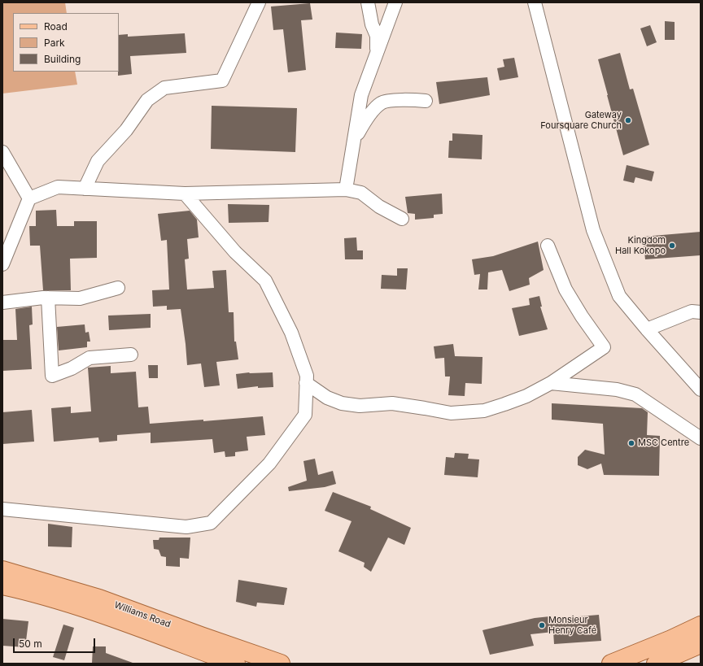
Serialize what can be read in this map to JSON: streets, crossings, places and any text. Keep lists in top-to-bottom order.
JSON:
{
  "streets": {
    "main road": ["Williams Road"]
  },
  "places": [
    "Gateway Foursquare Church",
    "Kingdom Hall Kokopo",
    "MSC Centre",
    "Monsieur Henry Café"
  ],
  "legend": ["Road", "Park", "Building"],
  "scale_bar": "50 m"
}
